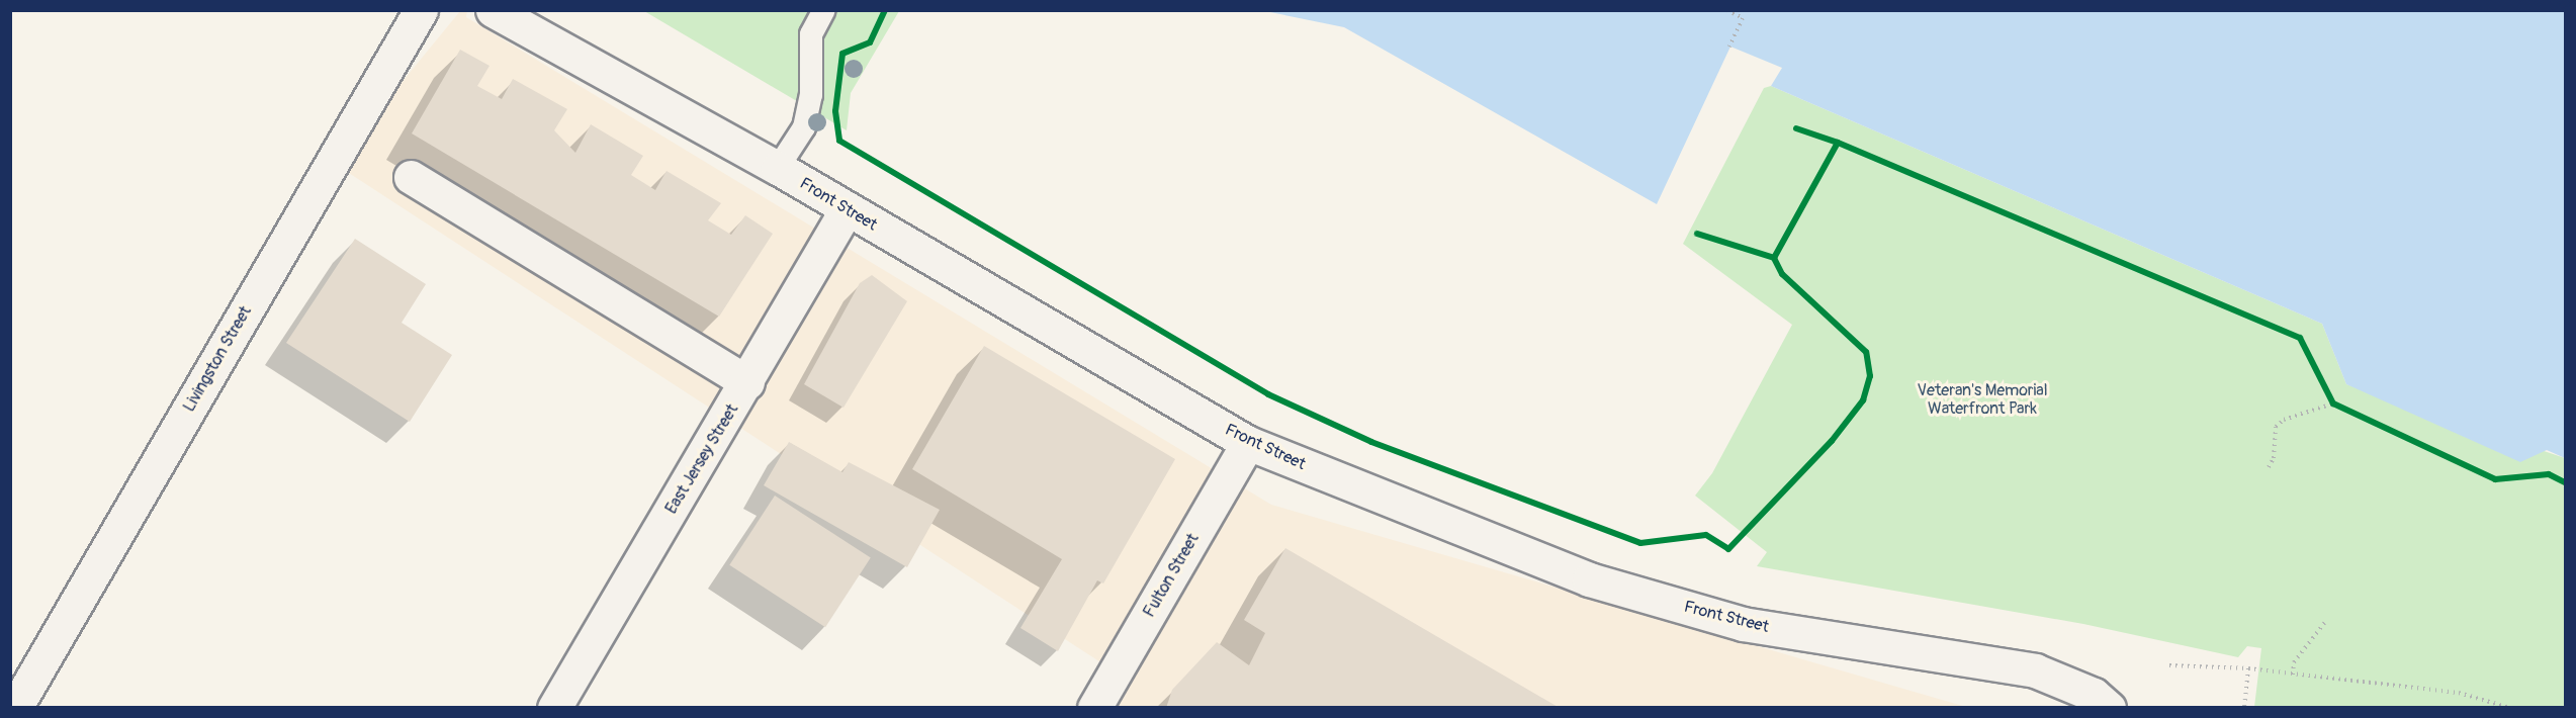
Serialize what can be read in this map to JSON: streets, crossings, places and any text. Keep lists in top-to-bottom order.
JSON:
{
  "streets": {
    "street": [
      "Front Street",
      "Livingston Street",
      "East Jersey Street",
      "Fulton Street"
    ]
  },
  "crossings": [
    ["Front Street", "East Jersey Street"],
    ["Front Street", "Fulton Street"]
  ],
  "parks": ["Veteran's Memorial Waterfront Park"]
}
